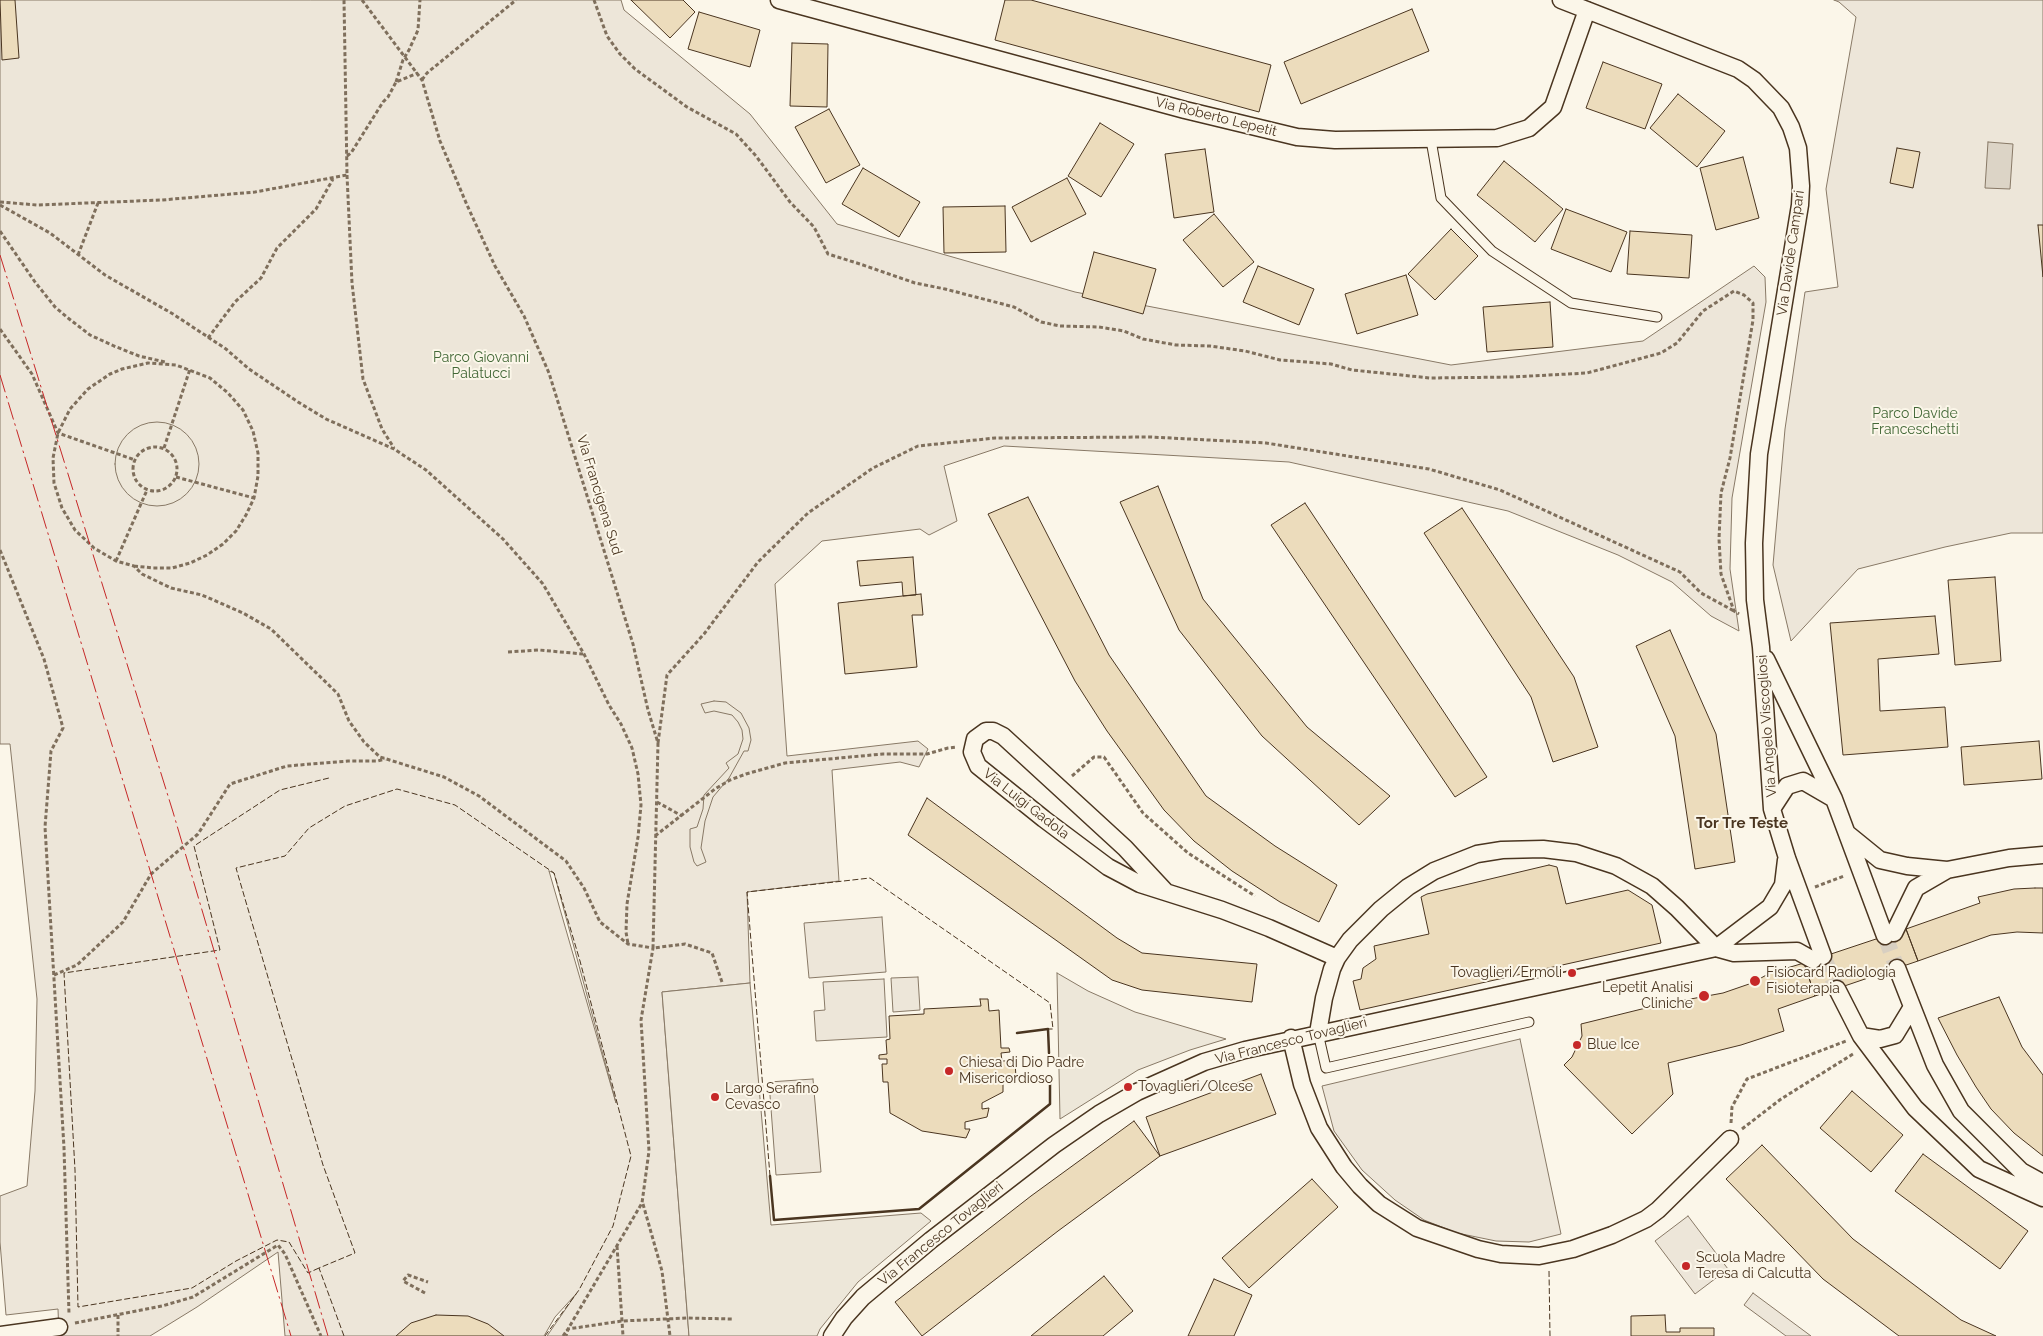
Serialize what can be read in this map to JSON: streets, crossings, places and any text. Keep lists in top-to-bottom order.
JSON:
{
  "streets": {
    "street": [
      "Via Roberto Lepetit",
      "Via Davide Campari",
      "Via Angelo Viscogliosi",
      "Via Luigi Gadola",
      "Via Francesco Tovaglieri"
    ],
    "path": ["Via Francigena Sud"]
  },
  "crossings": [
    ["Via Roberto Lepetit", "Via Davide Campari"],
    ["Via Davide Campari", "Via Angelo Viscogliosi"],
    ["Via Angelo Viscogliosi", "Via Francesco Tovaglieri"]
  ],
  "districts": ["Tor Tre Teste"],
  "parks": ["Parco Giovanni Palatucci", "Parco Davide Franceschetti"],
  "places": [
    "Tovaglieri/Ermoli",
    "Fisiocard Radiologia Fisioterapia",
    "Lepetit Analisi Cliniche",
    "Blue Ice",
    "Chiesa di Dio Padre Misericordioso",
    "Tovaglieri/Olcese",
    "Largo Serafino Cevasco",
    "Scuola Madre Teresa di Calcutta"
  ]
}
